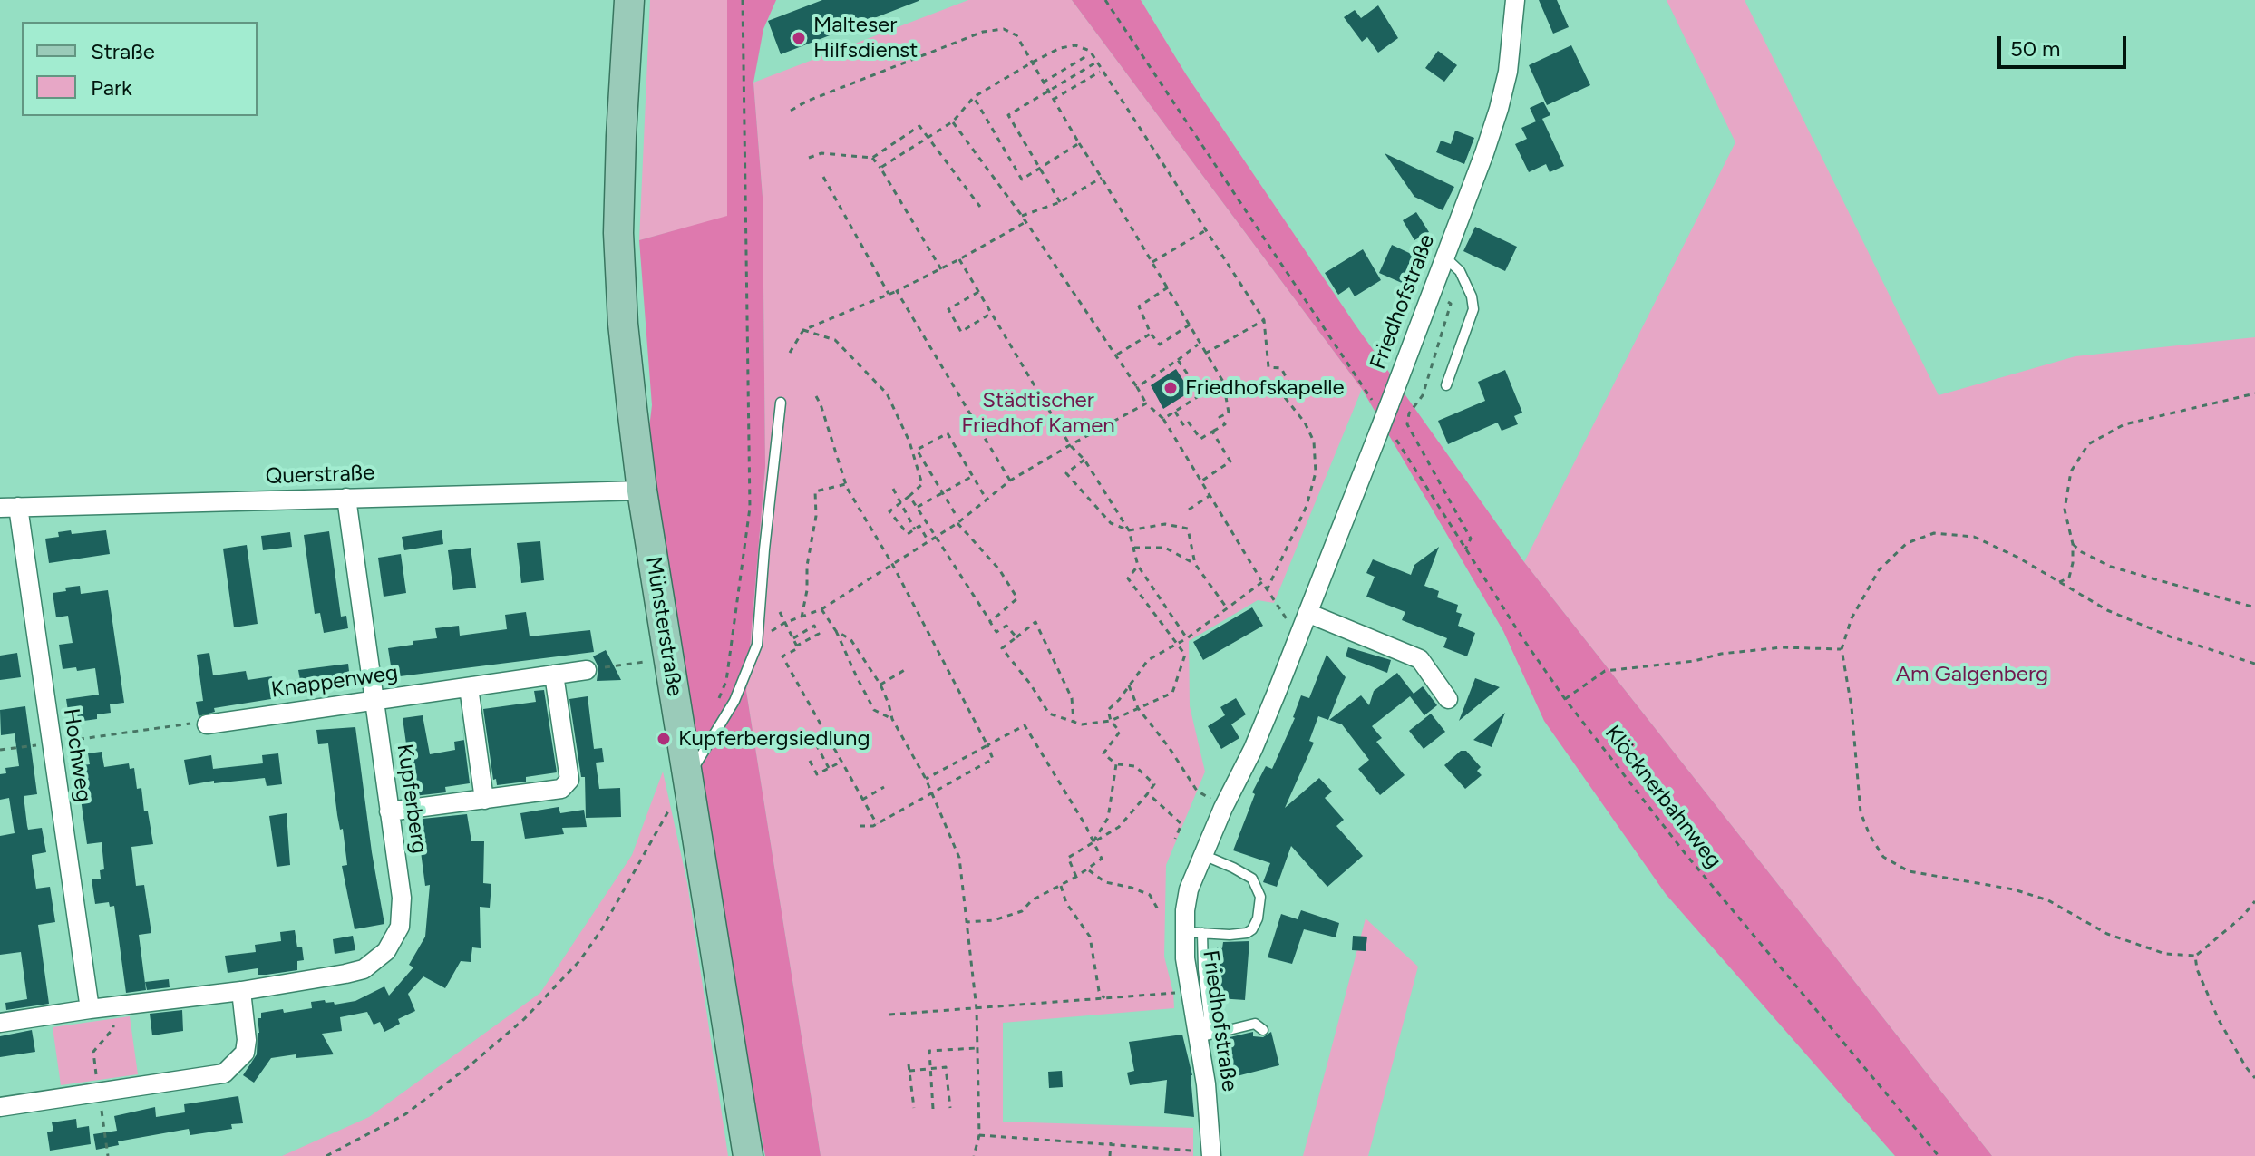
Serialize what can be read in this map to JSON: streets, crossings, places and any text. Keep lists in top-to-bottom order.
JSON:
{
  "streets": {
    "main road": ["Münsterstraße"],
    "street": [
      "Friedhofstraße",
      "Querstraße",
      "Knappenweg",
      "Hochweg",
      "Kupferberg"
    ],
    "path": ["Klöcknerbahnweg"]
  },
  "crossings": [
    ["Friedhofstraße", "Klöcknerbahnweg"],
    ["Querstraße", "Münsterstraße"],
    ["Querstraße", "Hochweg"],
    ["Querstraße", "Kupferberg"],
    ["Knappenweg", "Kupferberg"],
    ["Hochweg", "Kupferberg"]
  ],
  "parks": ["Städtischer Friedhof Kamen", "Am Galgenberg"],
  "places": ["Malteser Hilfsdienst", "Friedhofskapelle", "Kupferbergsiedlung"],
  "legend": ["Straße", "Park"],
  "scale_bar": "50 m"
}
